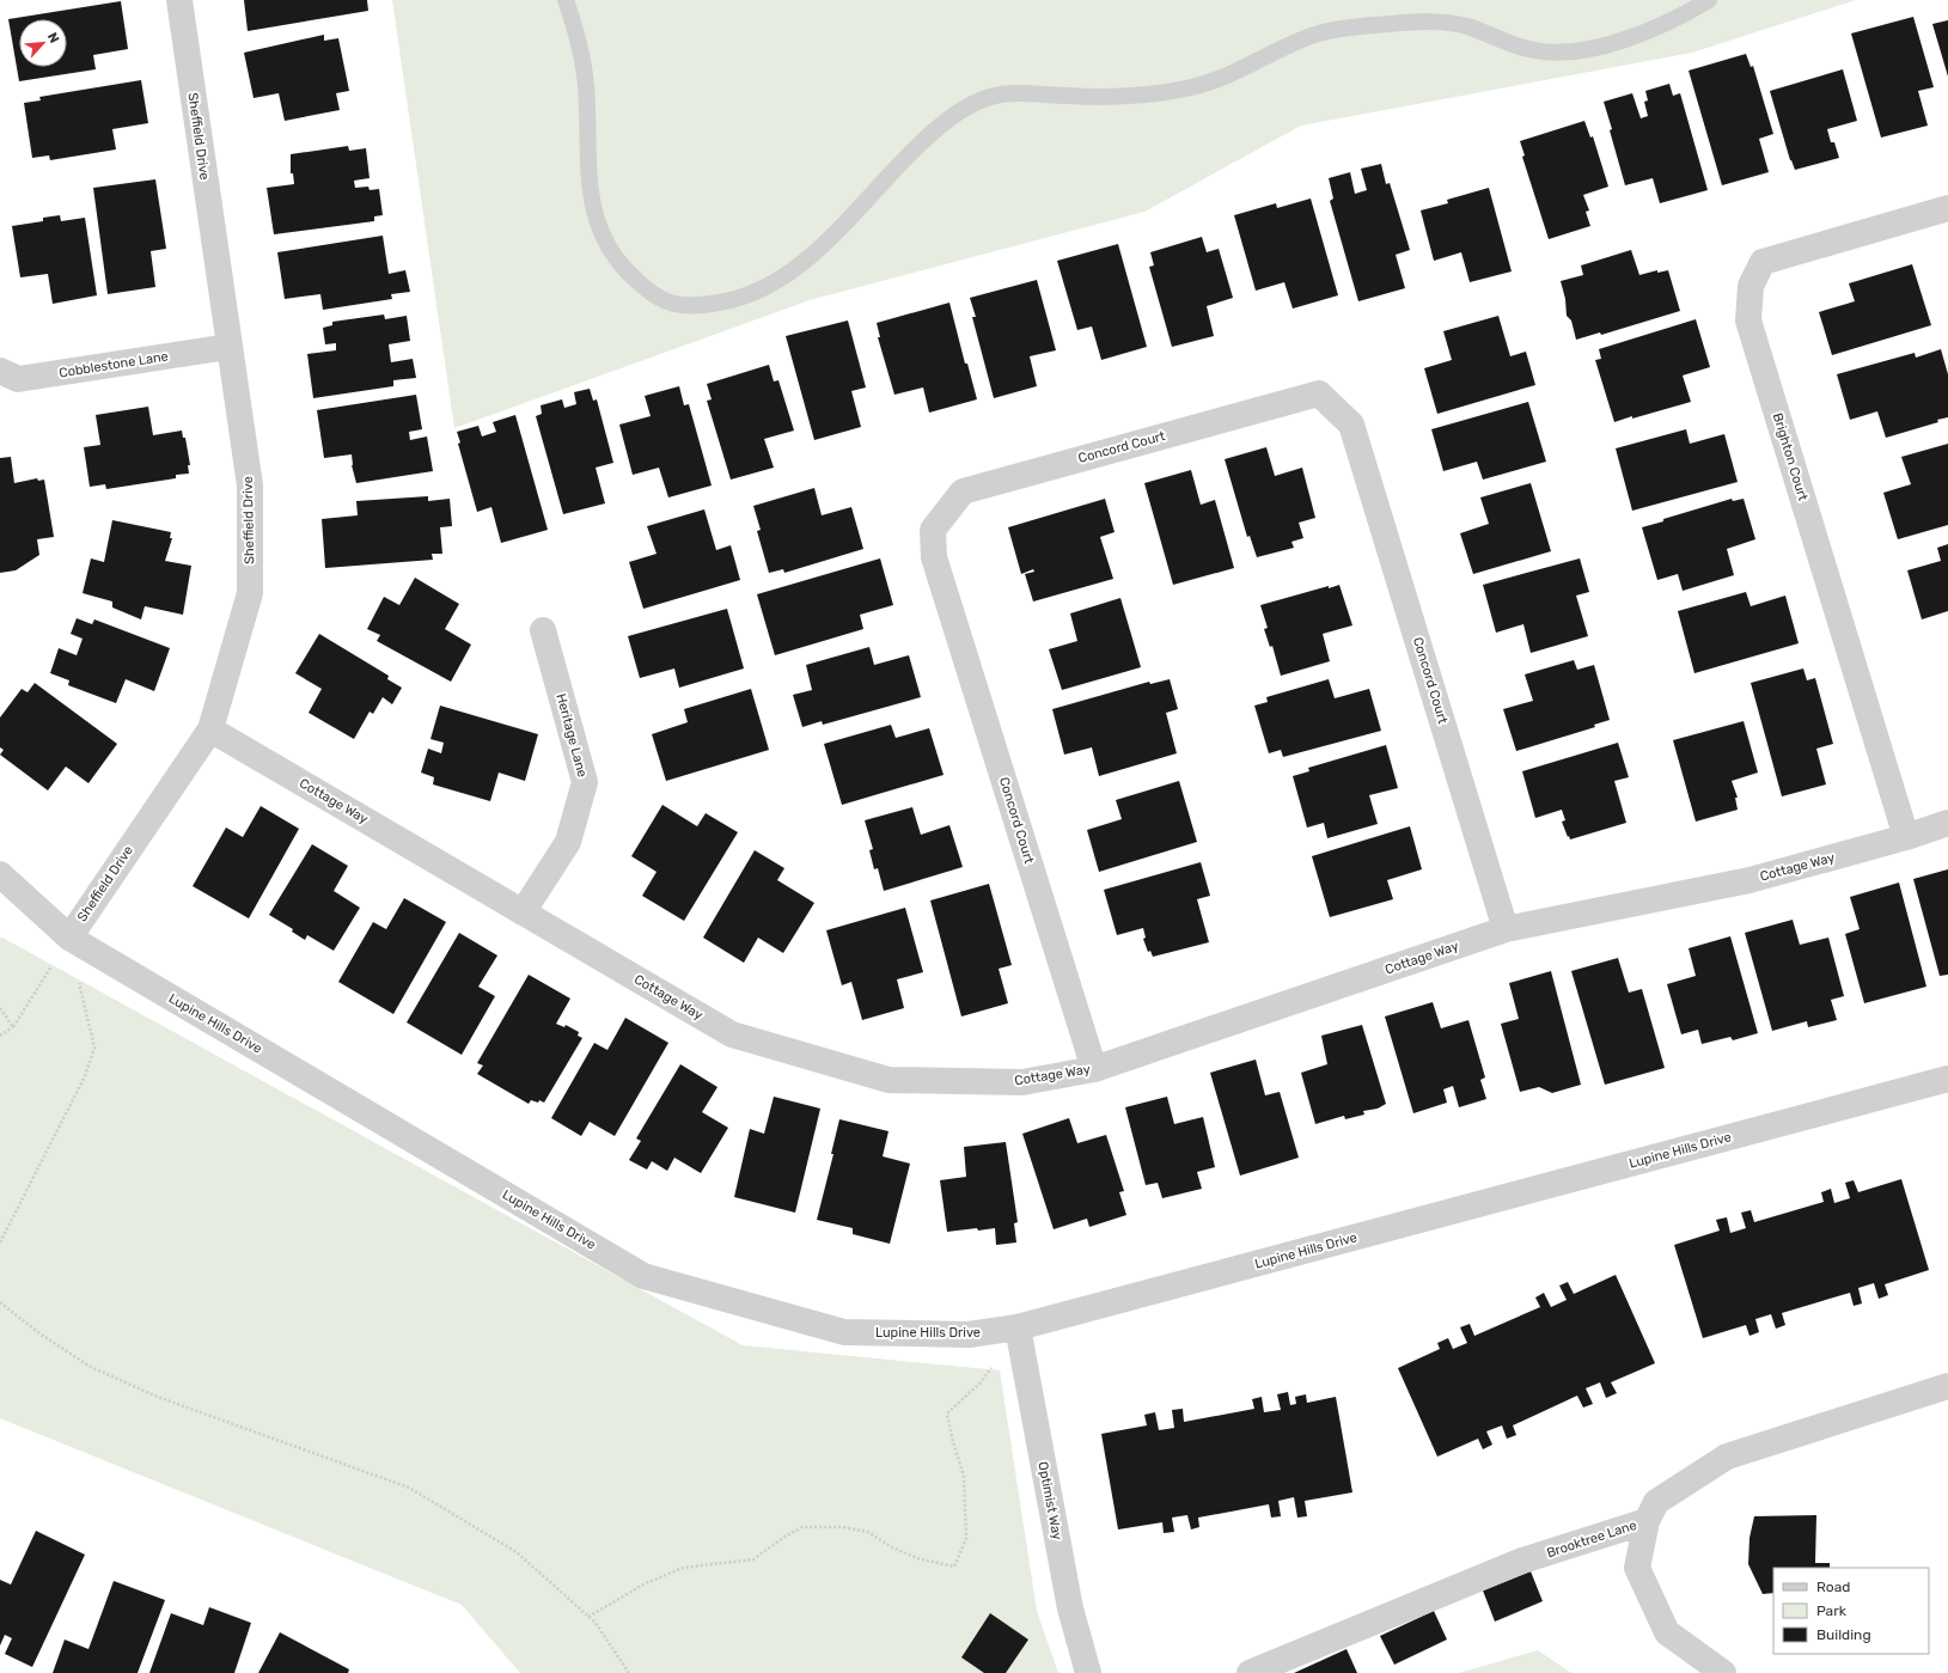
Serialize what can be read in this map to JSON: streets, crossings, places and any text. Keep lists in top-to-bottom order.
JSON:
{
  "streets": {
    "street": [
      "Sheffield Drive",
      "Cobblestone Lane",
      "Concord Court",
      "Brighton Court",
      "Heritage Lane",
      "Cottage Way",
      "Lupine Hills Drive",
      "Optimist Way",
      "Brooktree Lane"
    ]
  },
  "crossings": [
    ["Sheffield Drive", "Cobblestone Lane"],
    ["Sheffield Drive", "Cottage Way"],
    ["Sheffield Drive", "Lupine Hills Drive"],
    ["Concord Court", "Cottage Way"],
    ["Brighton Court", "Cottage Way"],
    ["Heritage Lane", "Cottage Way"],
    ["Lupine Hills Drive", "Optimist Way"]
  ],
  "legend": ["Road", "Park", "Building"],
  "north": "top right"
}
